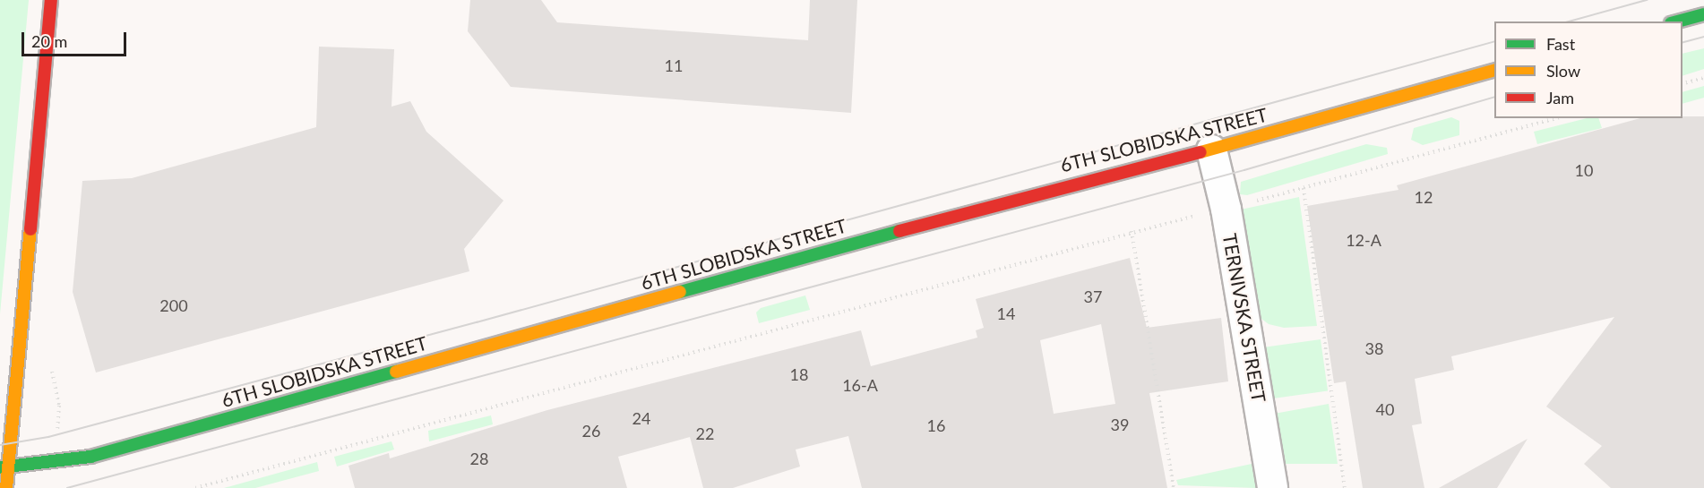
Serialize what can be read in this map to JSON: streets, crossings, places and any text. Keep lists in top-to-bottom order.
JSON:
{
  "streets": {
    "street": ["6TH SLOBIDSKA STREET", "TERNIVSKA STREET"]
  },
  "crossings": [
    ["6TH SLOBIDSKA STREET", "TERNIVSKA STREET"]
  ],
  "house_numbers": [
    "11",
    "10",
    "12",
    "12-А",
    "37",
    "200",
    "14",
    "38",
    "18",
    "16-А",
    "40",
    "24",
    "39",
    "16",
    "26",
    "22",
    "28"
  ],
  "legend": ["Fast", "Slow", "Jam"],
  "scale_bar": "20 m"
}
